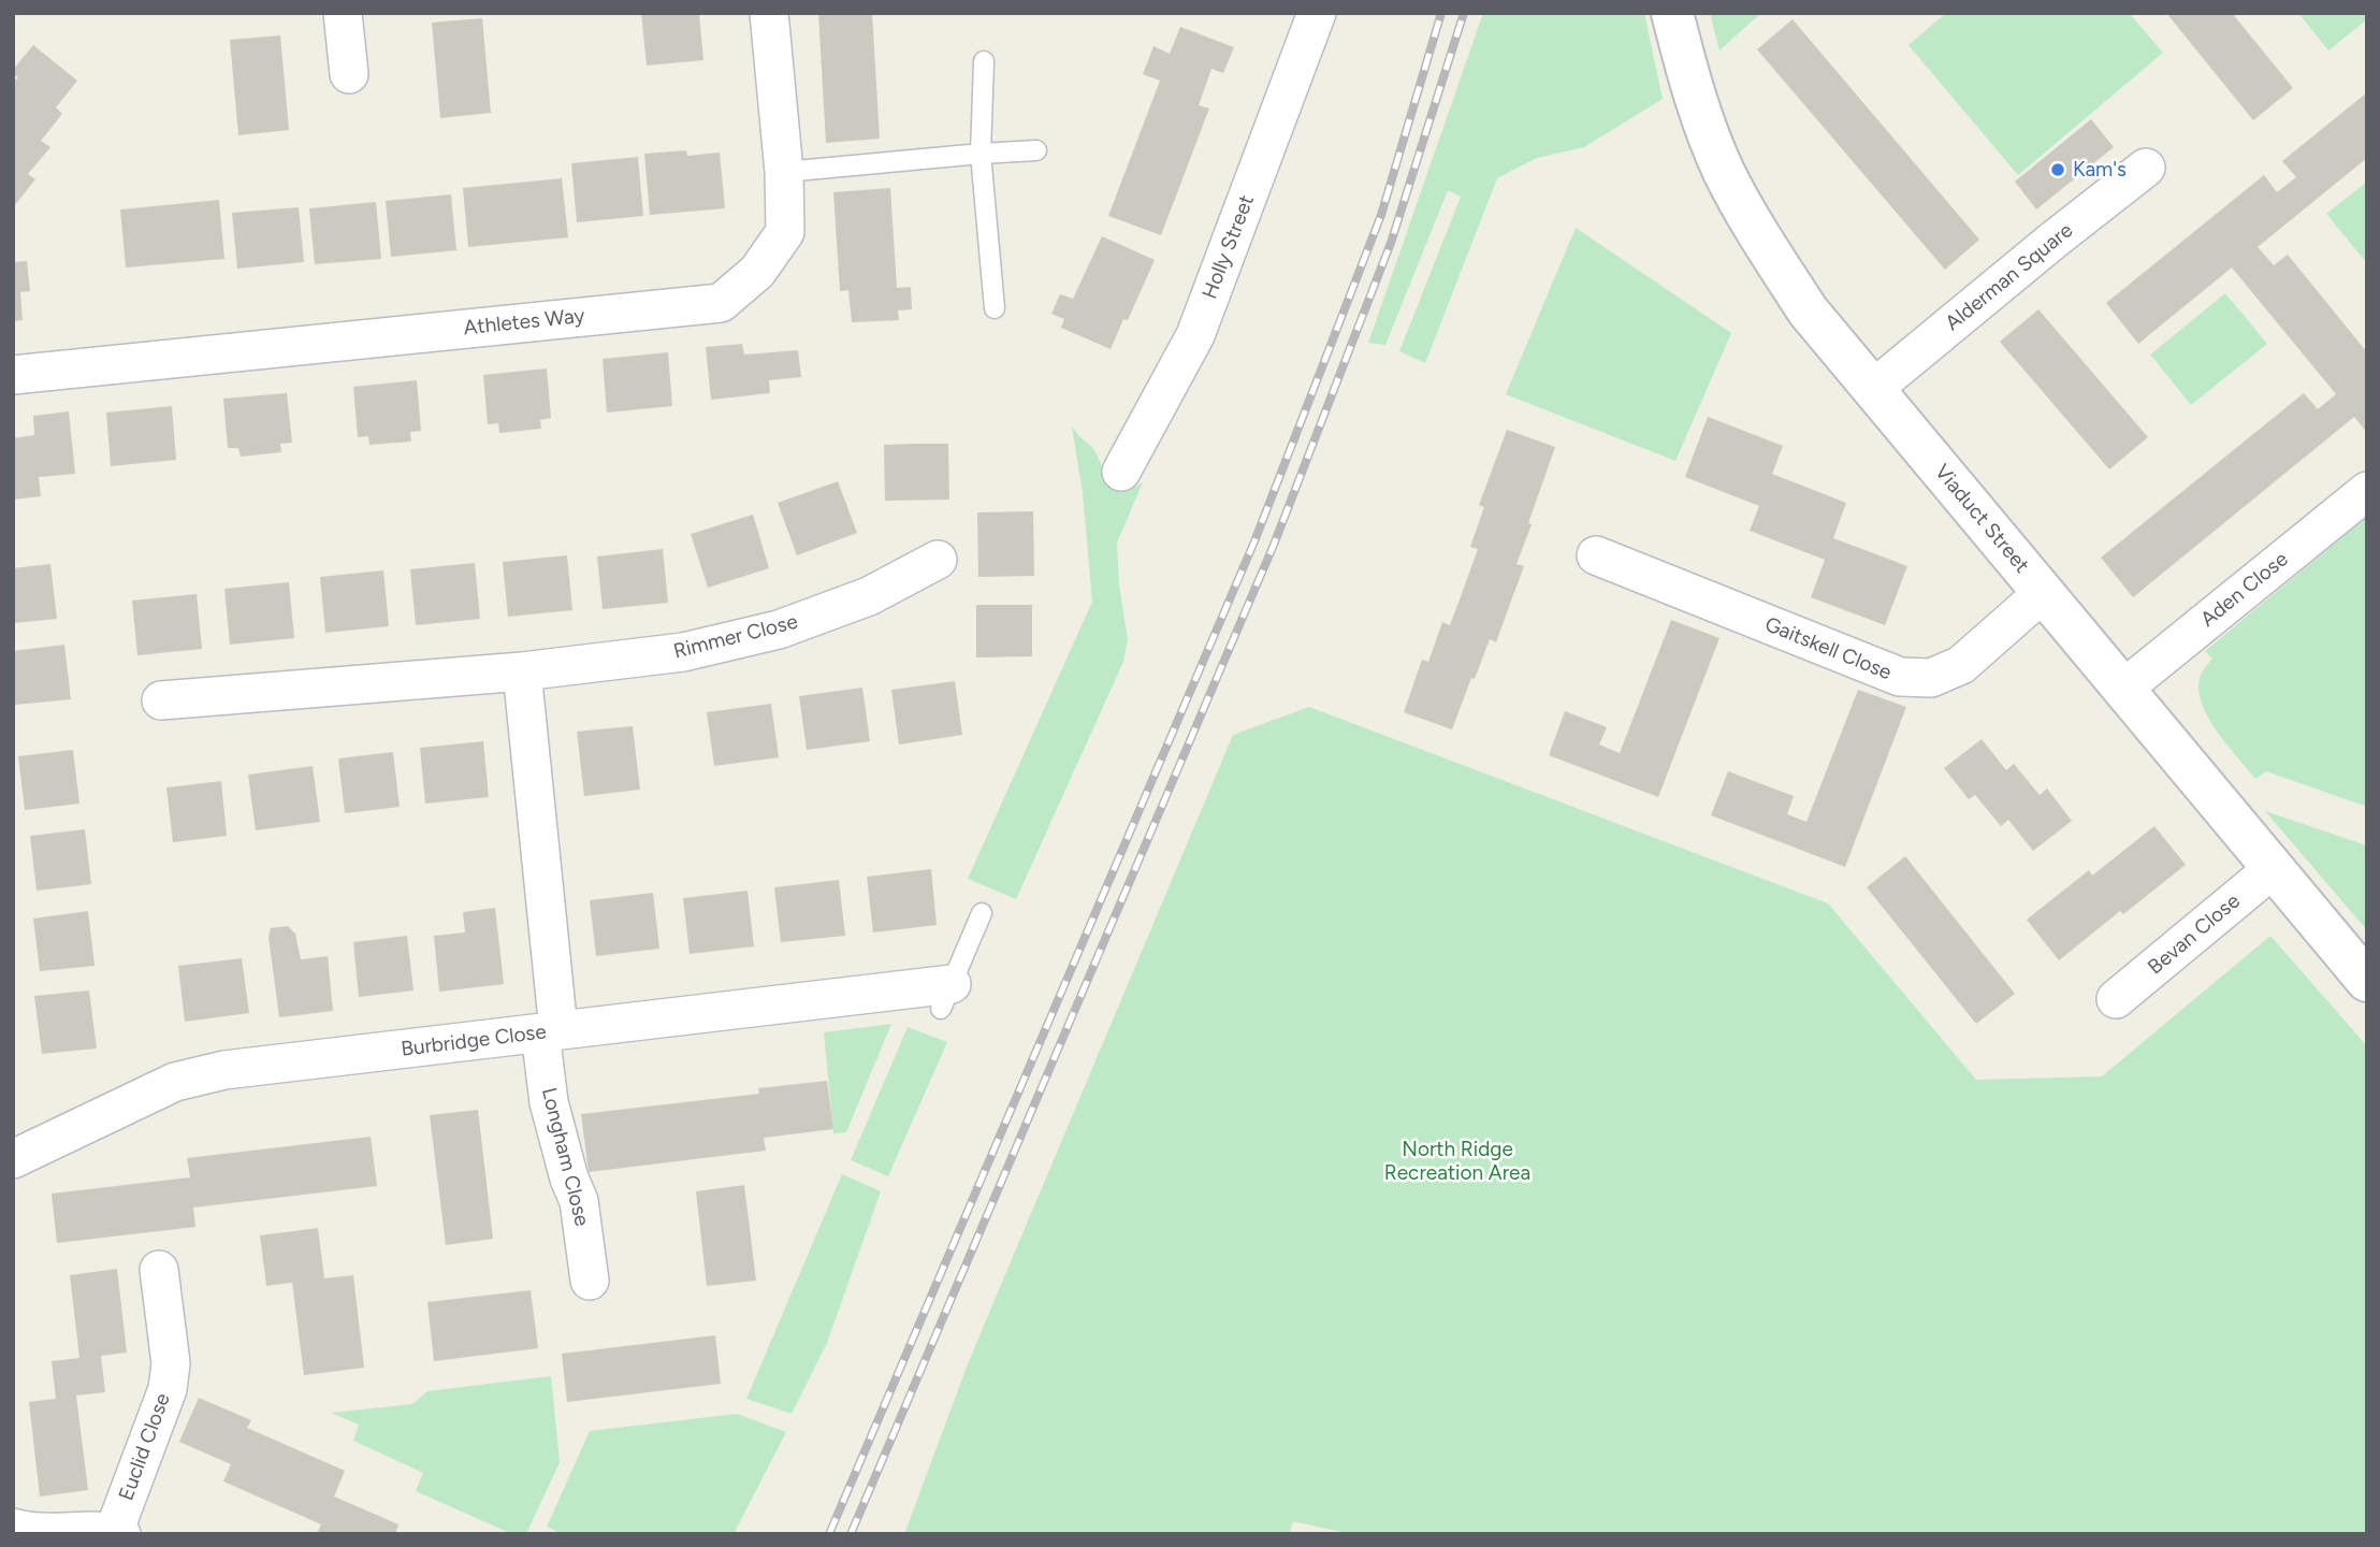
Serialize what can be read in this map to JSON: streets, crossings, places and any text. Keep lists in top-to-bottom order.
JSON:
{
  "streets": {
    "street": [
      "Holly Street",
      "Alderman Square",
      "Athletes Way",
      "Viaduct Street",
      "Aden Close",
      "Rimmer Close",
      "Gaitskell Close",
      "Bevan Close",
      "Burbridge Close",
      "Longham Close",
      "Euclid Close"
    ]
  },
  "crossings": [
    ["Alderman Square", "Viaduct Street"],
    ["Viaduct Street", "Aden Close"],
    ["Viaduct Street", "Gaitskell Close"],
    ["Viaduct Street", "Bevan Close"],
    ["Burbridge Close", "Longham Close"]
  ],
  "parks": ["North Ridge Recreation Area"],
  "places": ["Kam's"]
}
